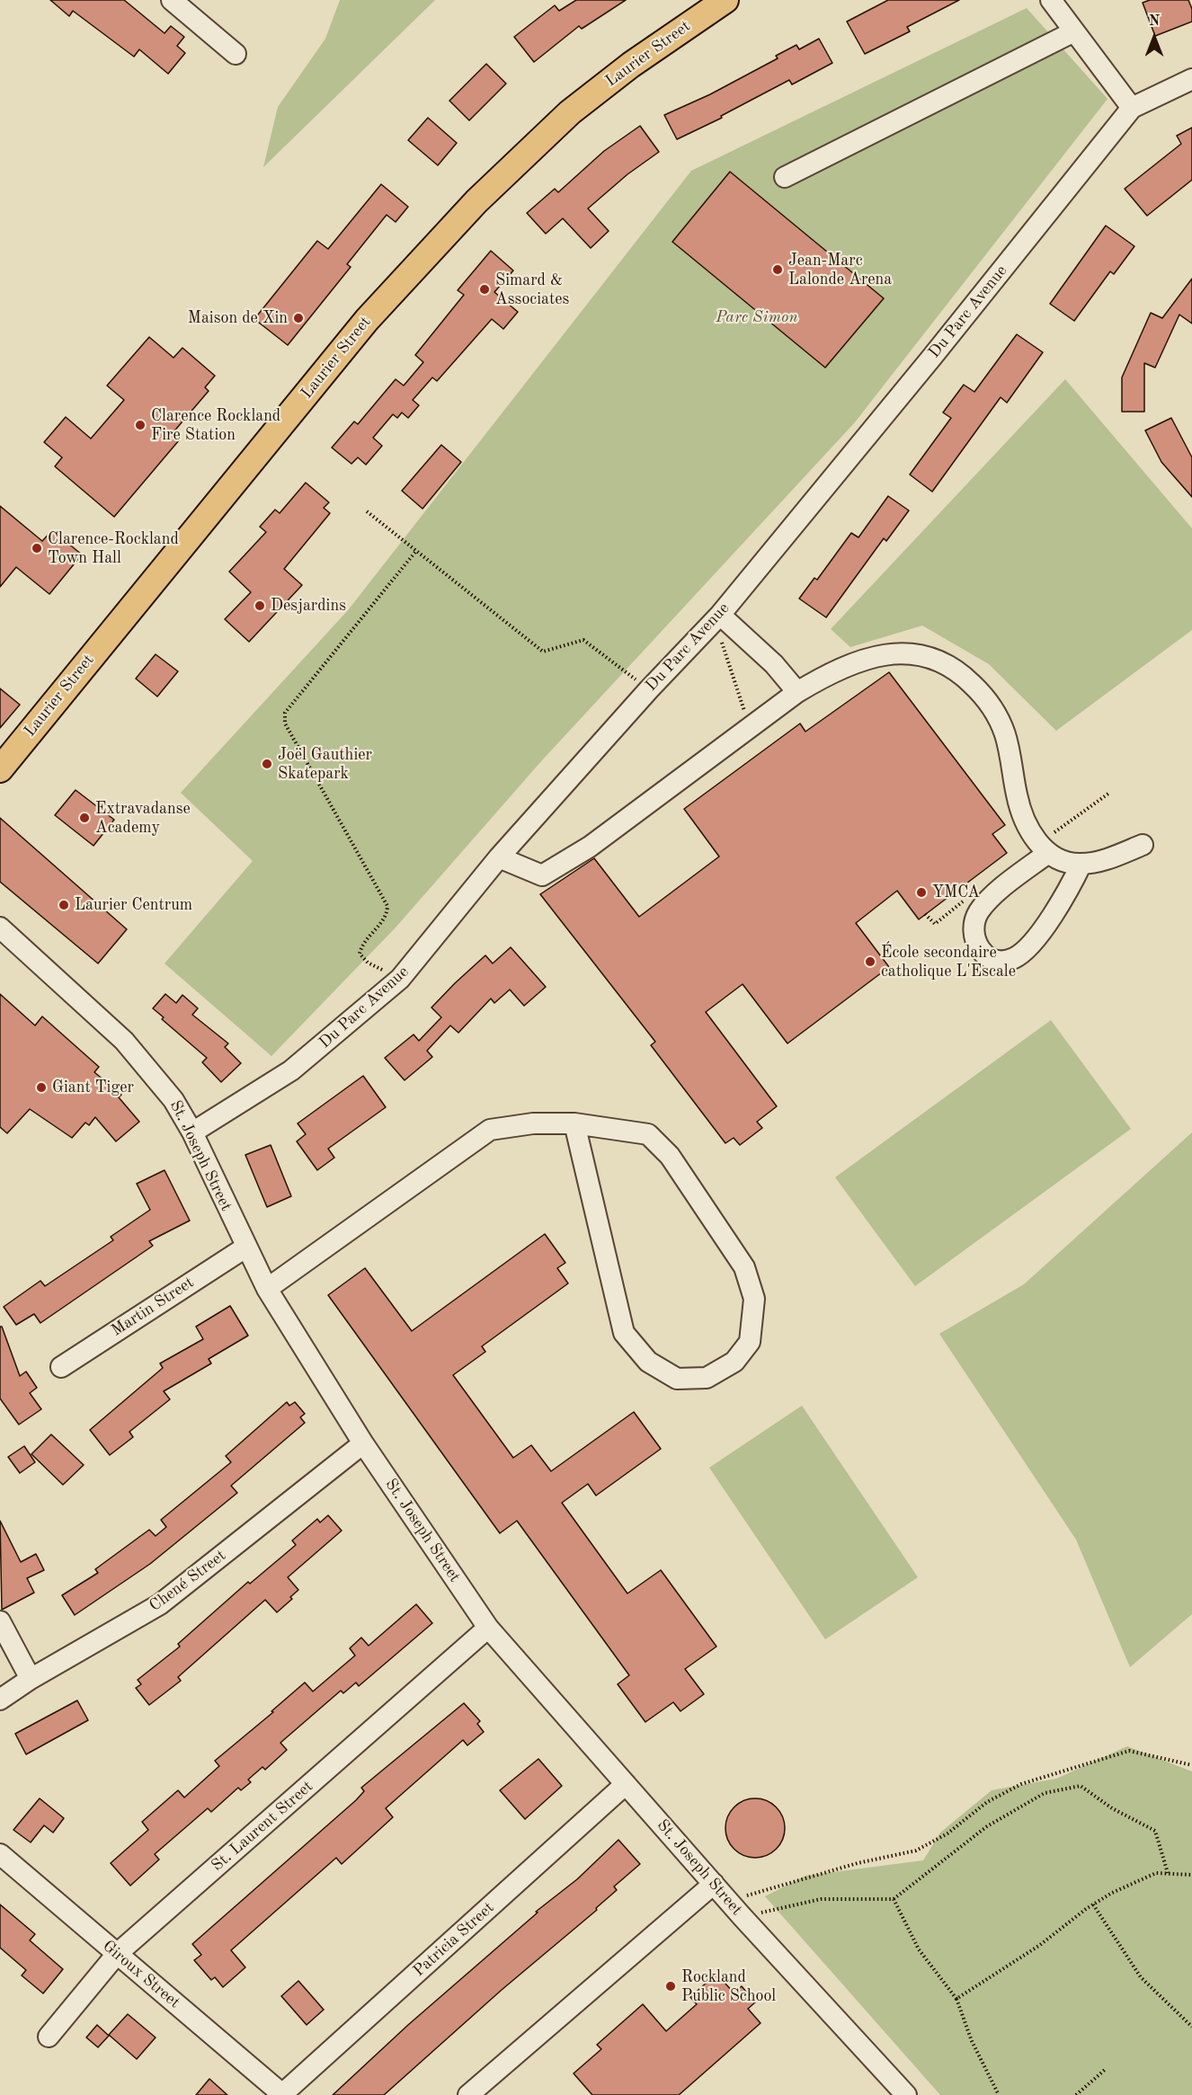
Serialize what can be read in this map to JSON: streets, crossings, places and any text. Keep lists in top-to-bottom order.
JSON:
{
  "streets": {
    "main road": ["Laurier Street"],
    "street": [
      "Du Parc Avenue",
      "St. Joseph Street",
      "Martin Street",
      "Chené Street",
      "St. Laurent Street",
      "Patricia Street",
      "Giroux Street"
    ]
  },
  "crossings": [
    ["Du Parc Avenue", "St. Joseph Street"],
    ["St. Joseph Street", "Martin Street"],
    ["St. Joseph Street", "Chené Street"],
    ["St. Joseph Street", "St. Laurent Street"],
    ["St. Joseph Street", "Patricia Street"],
    ["St. Laurent Street", "Giroux Street"],
    ["Patricia Street", "Giroux Street"]
  ],
  "parks": ["Parc Simon"],
  "places": [
    "Jean-Marc Lalonde Arena",
    "Simard & Associates",
    "Maison de Xin",
    "Clarence Rockland Fire Station",
    "Clarence-Rockland Town Hall",
    "Desjardins",
    "Joël Gauthier Skatepark",
    "Extravadanse Academy",
    "YMCA",
    "Laurier Centrum",
    "École secondaire catholique L'Escale",
    "Giant Tiger",
    "Rockland Public School"
  ],
  "north": "top"
}
